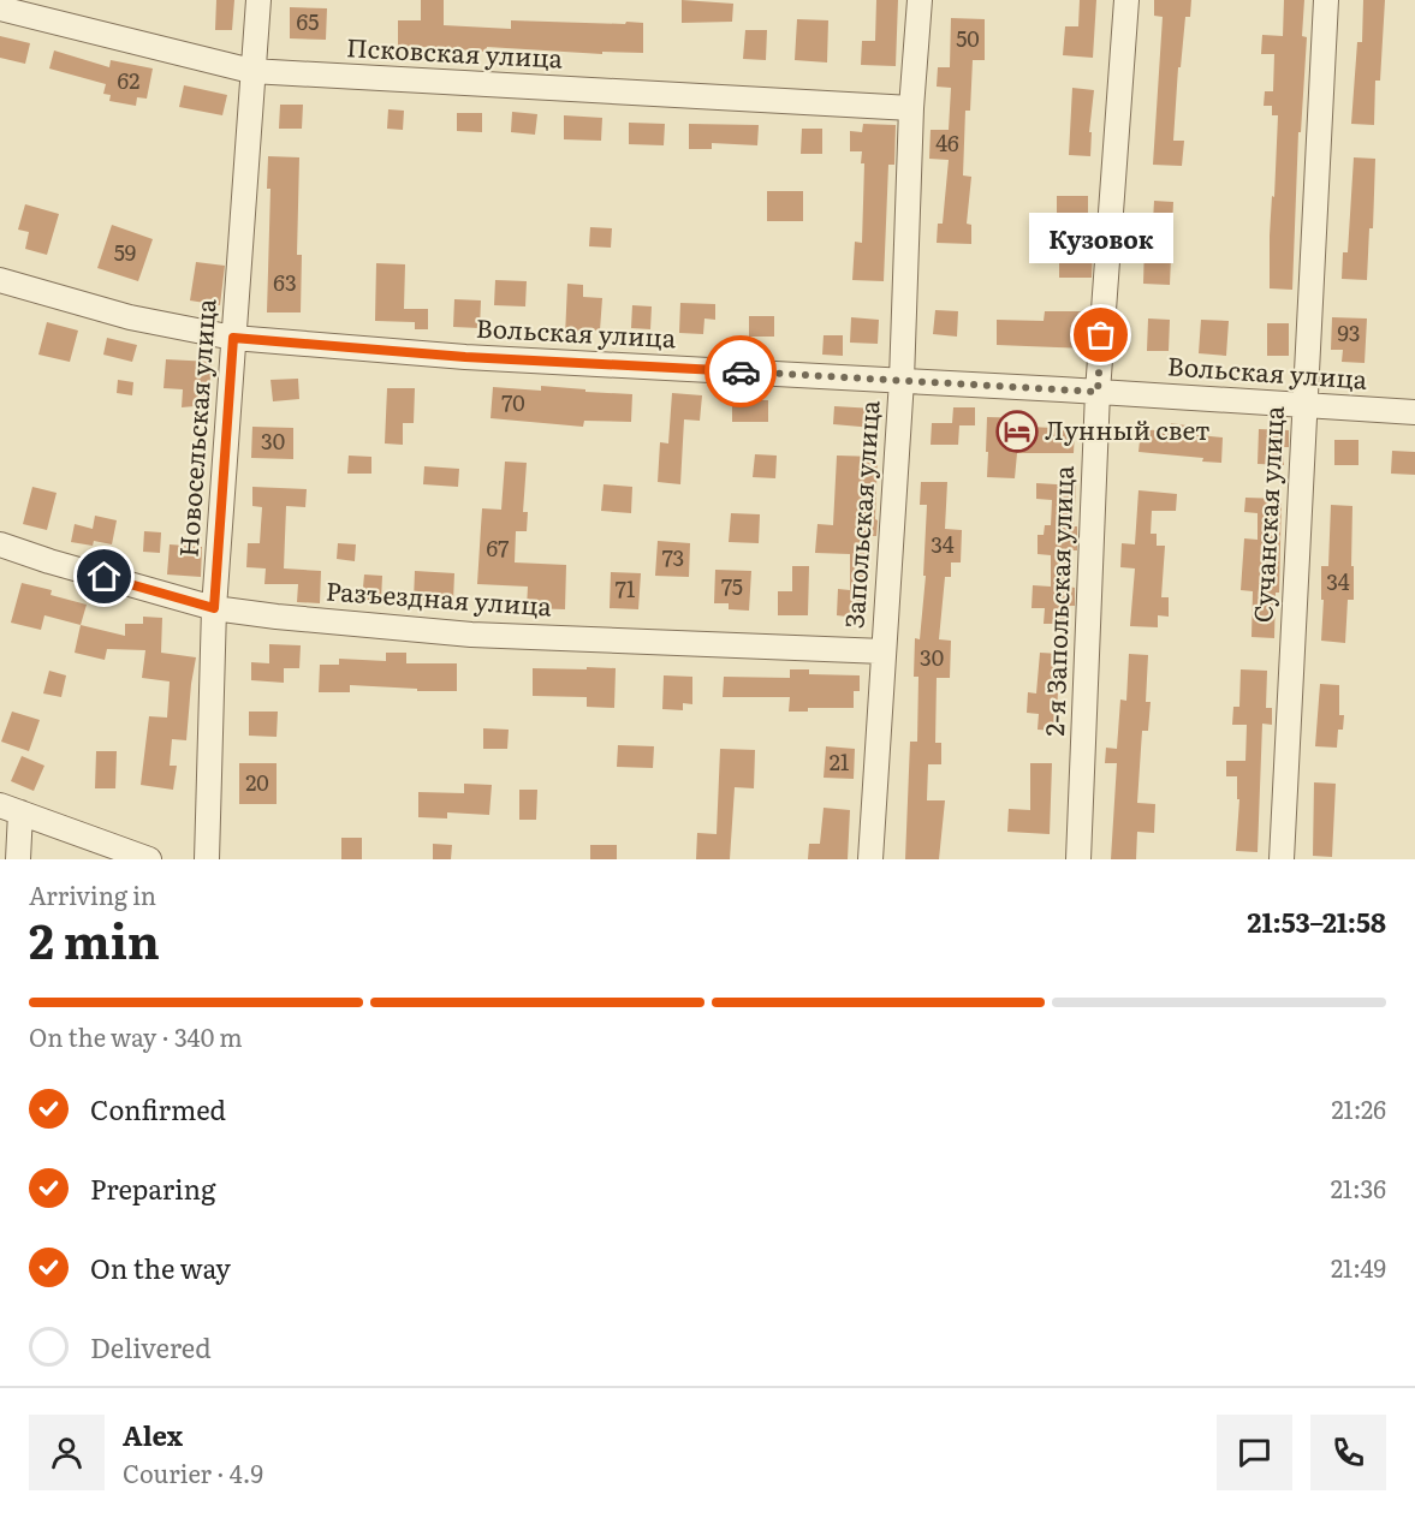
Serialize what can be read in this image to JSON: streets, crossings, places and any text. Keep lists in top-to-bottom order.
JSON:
{
  "streets": {
    "street": [
      "Псковская улица",
      "Вольская улица",
      "Новосельская улица",
      "Запольская улица",
      "Сучанская улица",
      "Разъездная улица",
      "2-я Запольская улица"
    ]
  },
  "crossings": [
    ["Псковская улица", "Новосельская улица"],
    ["Псковская улица", "Запольская улица"],
    ["Вольская улица", "Новосельская улица"],
    ["Вольская улица", "Запольская улица"],
    ["Вольская улица", "Сучанская улица"],
    ["Вольская улица", "2-я Запольская улица"],
    ["Новосельская улица", "Разъездная улица"],
    ["Запольская улица", "Разъездная улица"]
  ],
  "places": {
    "other": ["Кузовок"],
    "hotel": ["Лунный свет"]
  },
  "house_numbers": [
    "65",
    "50",
    "62",
    "46",
    "59",
    "63",
    "93",
    "70",
    "30",
    "34",
    "67",
    "73",
    "34",
    "75",
    "71",
    "30",
    "21",
    "20"
  ],
  "page": {
    "bubble": "Кузовок",
    "heading": ["2 min", "Arriving in", "21:53–21:58"],
    "panel": ["Alex", "Courier · 4.9"],
    "bar": "On the way · 340 m",
    "list": [
      ["Confirmed", "21:26"],
      ["Preparing", "21:36"],
      ["On the way", "21:49"],
      "Delivered"
    ]
  }
}
